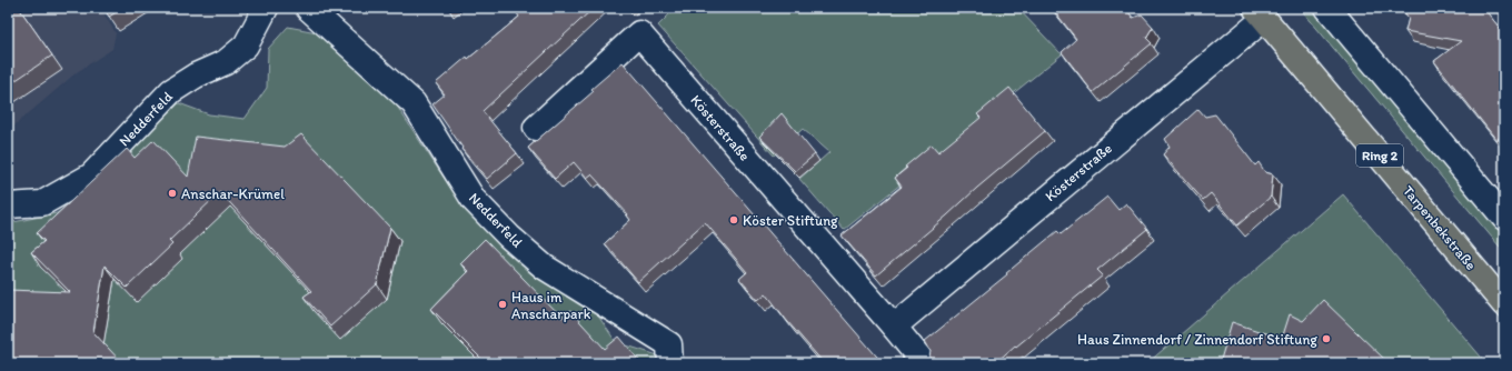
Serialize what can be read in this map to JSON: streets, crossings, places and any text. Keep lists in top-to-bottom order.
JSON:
{
  "streets": {
    "main road": ["Ring 2", "Tarpenbekstraße"],
    "street": ["Nedderfeld", "Kösterstraße"]
  },
  "crossings": [
    ["Kösterstraße", "Tarpenbekstraße"]
  ],
  "places": [
    "Anschar-Krümel",
    "Köster Stiftung",
    "Haus im Anscharpark",
    "Haus Zinnendorf / Zinnendorf Stiftung"
  ]
}
